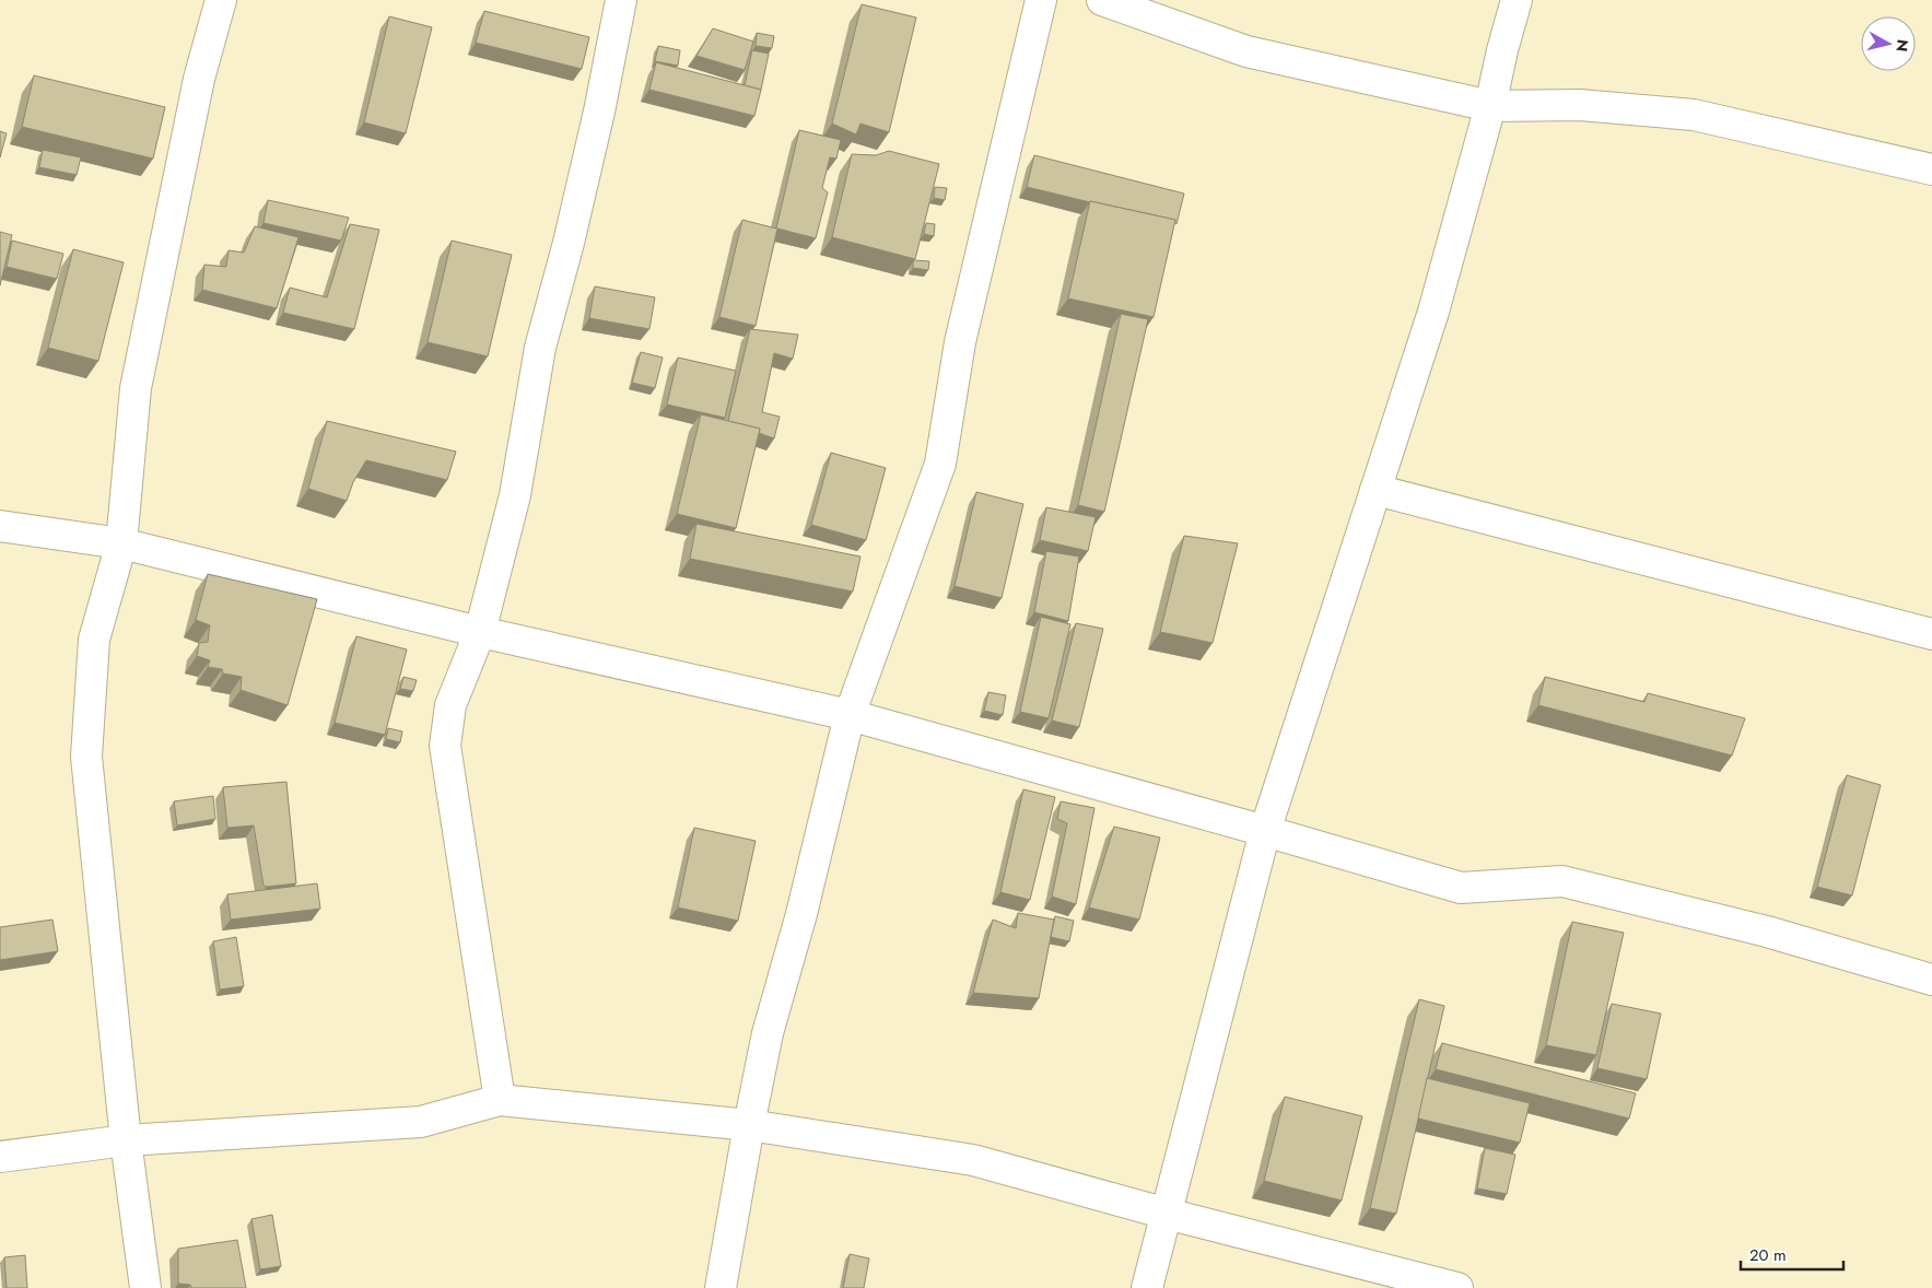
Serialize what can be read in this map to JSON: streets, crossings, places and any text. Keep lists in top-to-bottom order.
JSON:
{
  "scale_bar": "20 m",
  "north": "right"
}
